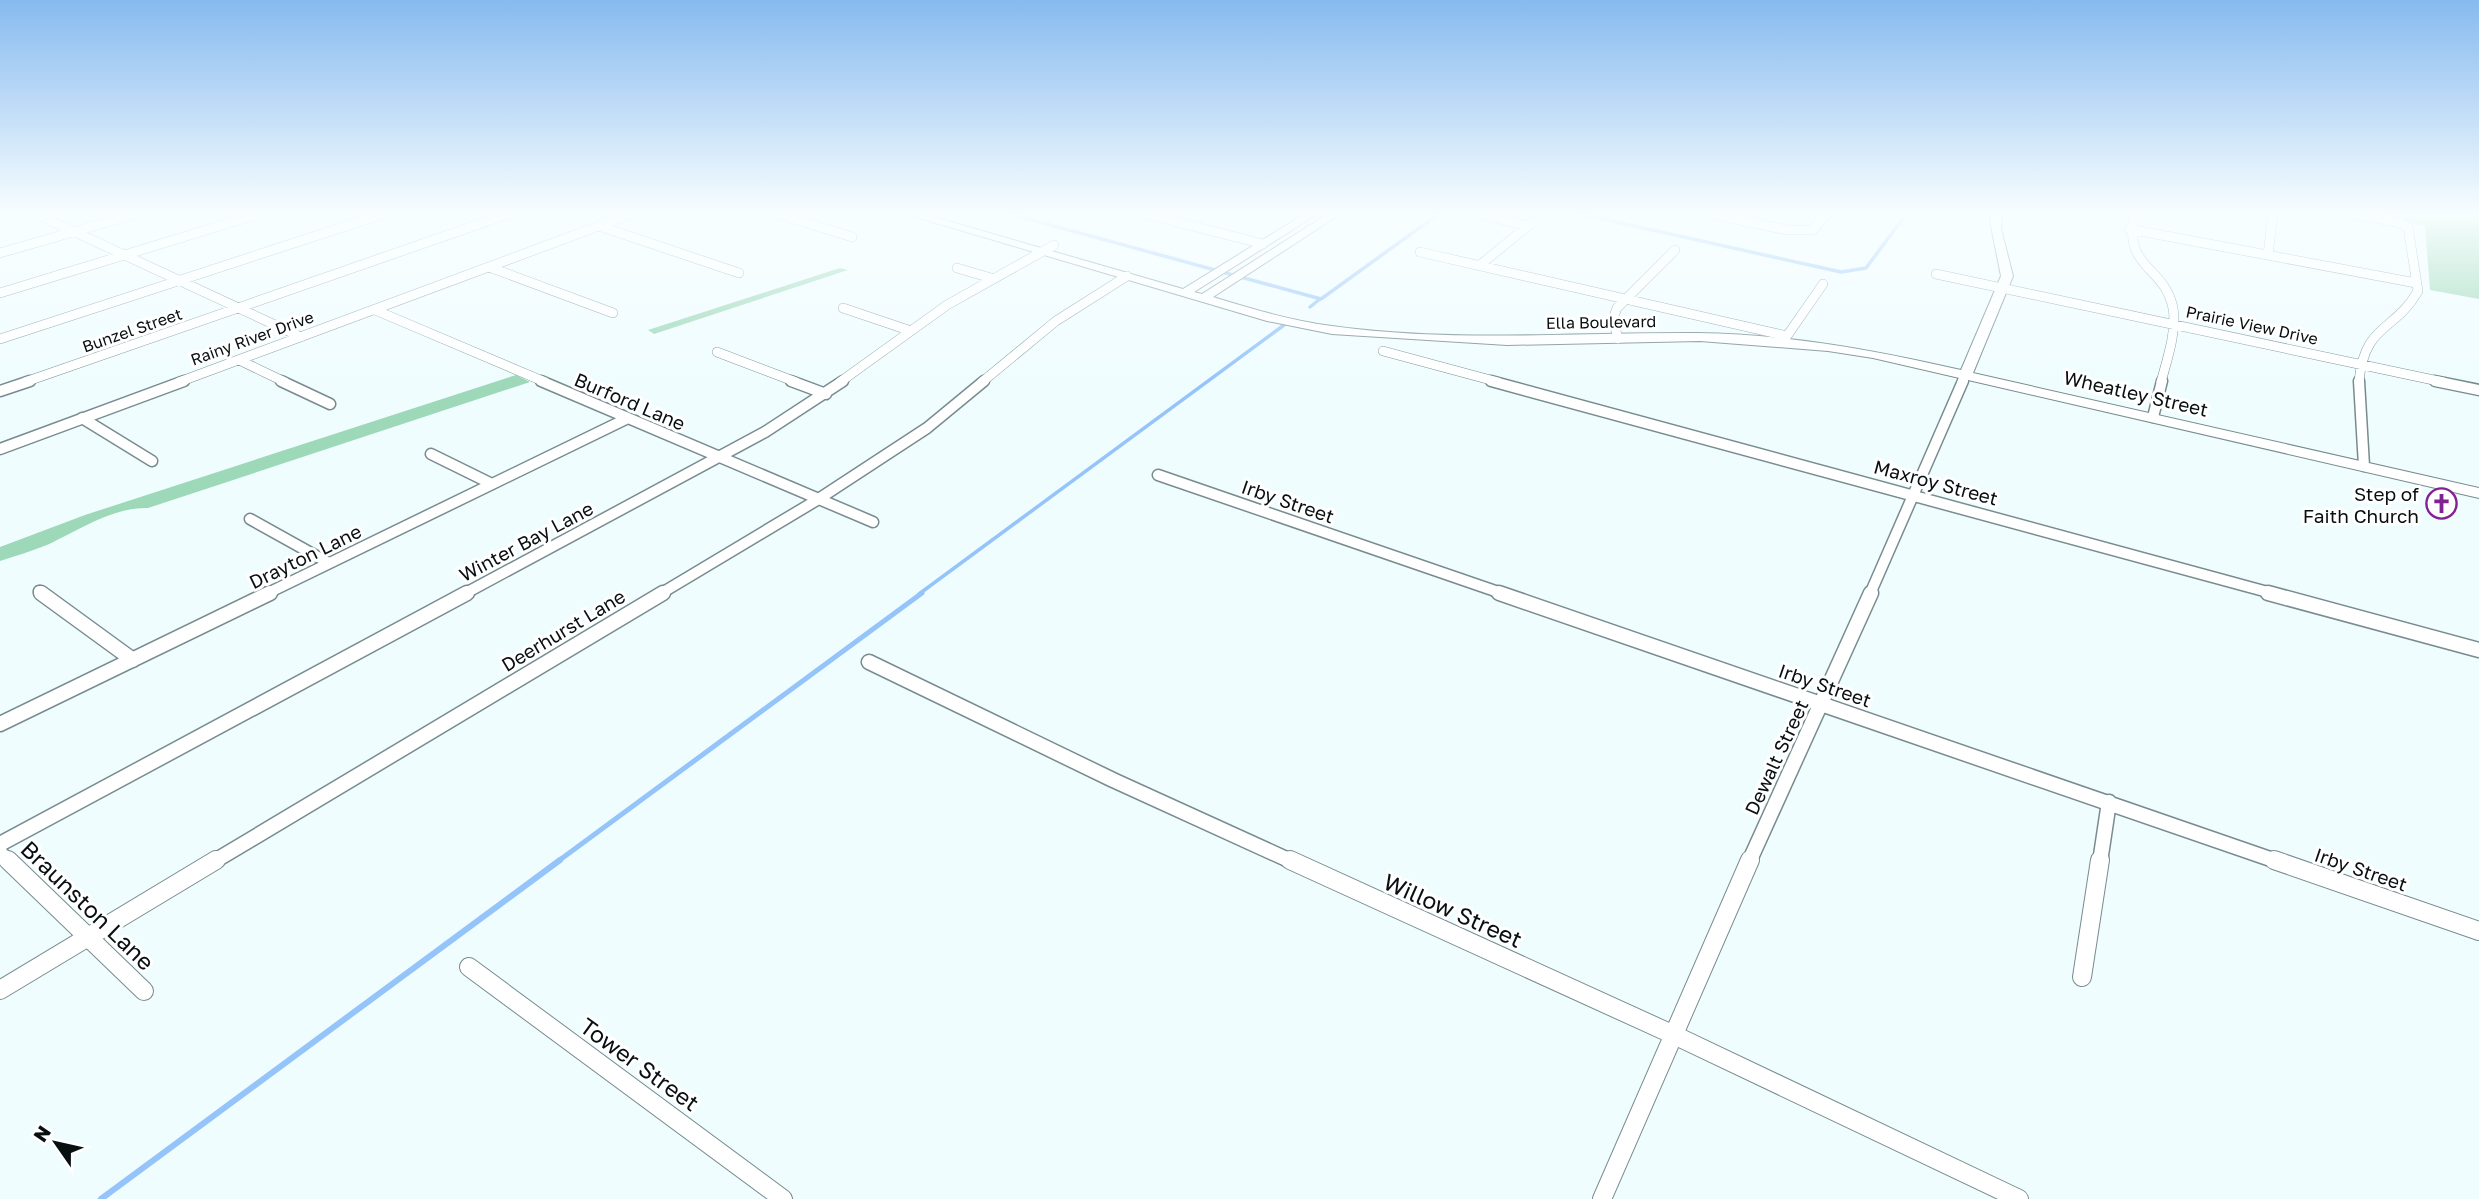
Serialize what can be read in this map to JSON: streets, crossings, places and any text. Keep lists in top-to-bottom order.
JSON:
{
  "streets": {
    "main road": ["Ella Boulevard", "Wheatley Street", "Dewalt Street"],
    "street": [
      "Prairie View Drive",
      "Bunzel Street",
      "Rainy River Drive",
      "Burford Lane",
      "Maxroy Street",
      "Irby Street",
      "Winter Bay Lane",
      "Drayton Lane",
      "Deerhurst Lane",
      "Braunston Lane",
      "Willow Street",
      "Tower Street"
    ]
  },
  "crossings": [
    ["Ella Boulevard", "Wheatley Street"],
    ["Ella Boulevard", "Deerhurst Lane"],
    ["Prairie View Drive", "Dewalt Street"],
    ["Rainy River Drive", "Burford Lane"],
    ["Wheatley Street", "Dewalt Street"],
    ["Burford Lane", "Winter Bay Lane"],
    ["Burford Lane", "Drayton Lane"],
    ["Burford Lane", "Deerhurst Lane"],
    ["Maxroy Street", "Dewalt Street"],
    ["Irby Street", "Dewalt Street"],
    ["Deerhurst Lane", "Braunston Lane"],
    ["Dewalt Street", "Willow Street"]
  ],
  "places": {
    "church": ["Step of Faith Church"]
  },
  "north": "top left"
}
